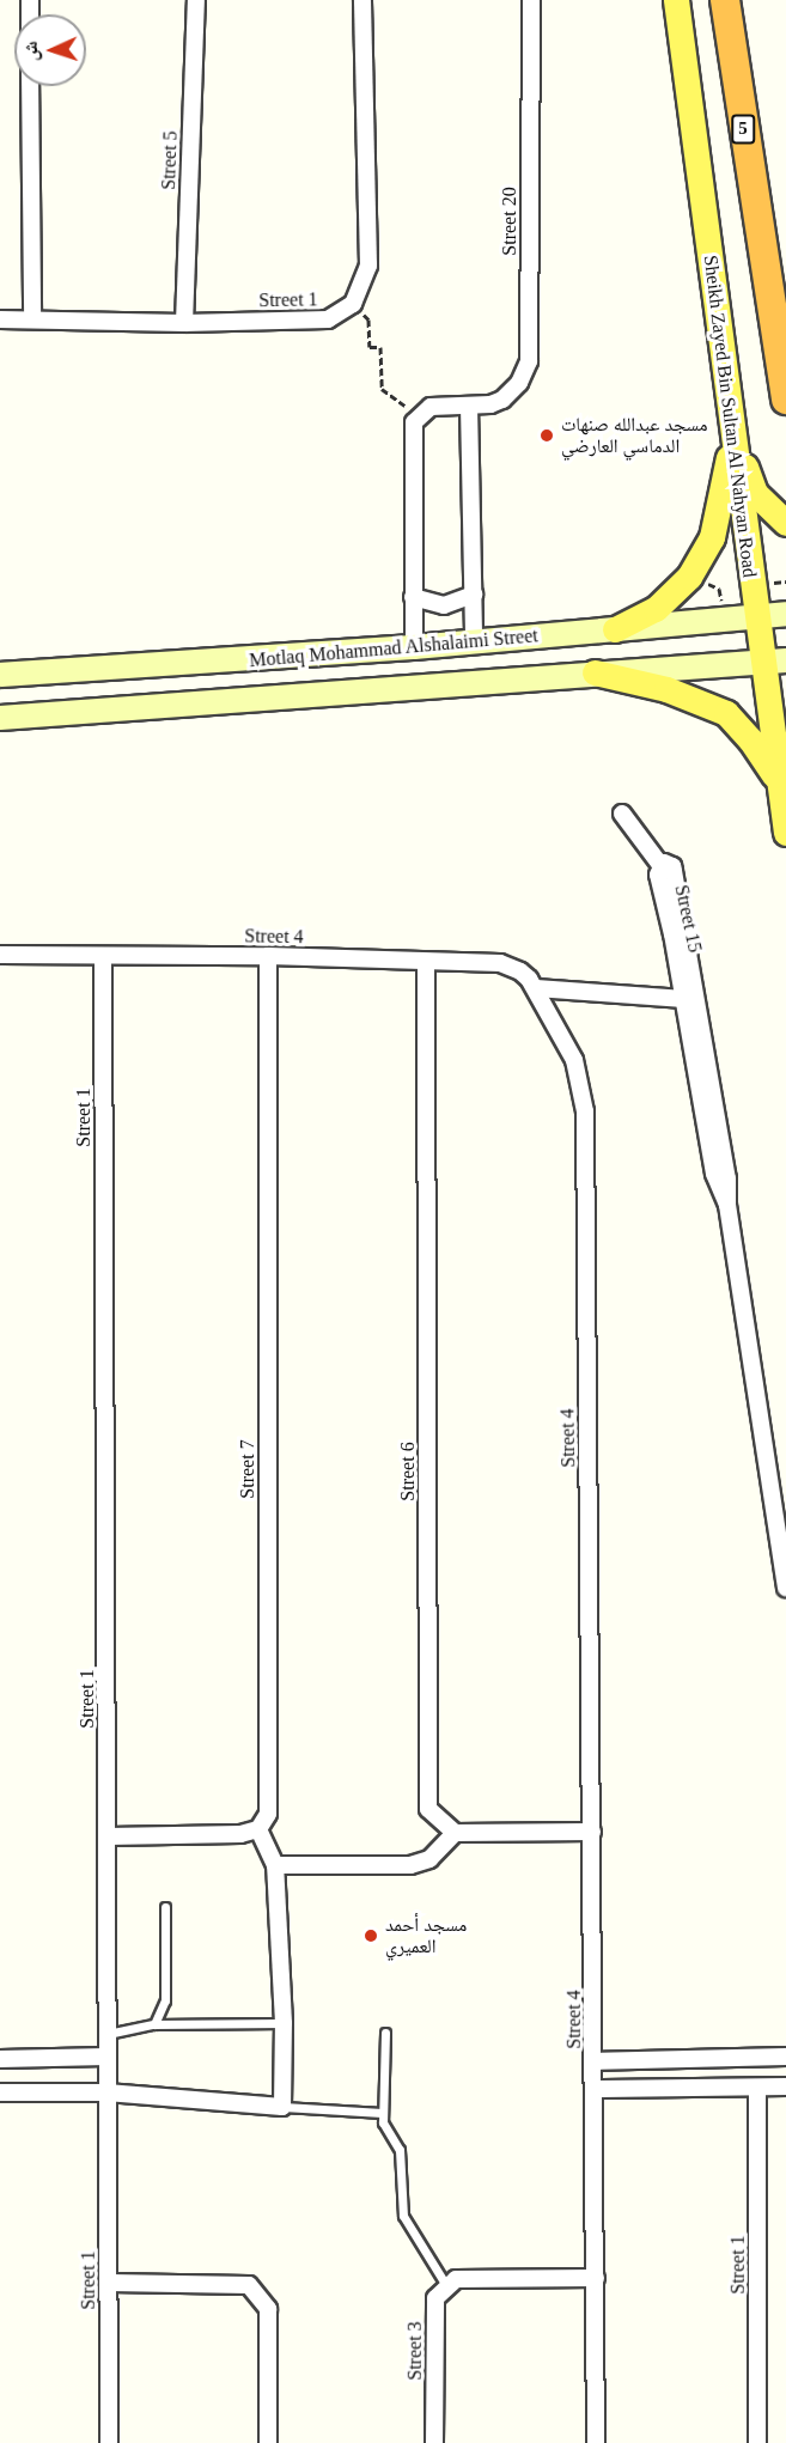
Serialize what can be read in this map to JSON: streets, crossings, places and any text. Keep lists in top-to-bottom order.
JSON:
{
  "streets": {
    "highway": ["5"],
    "main road": ["Sheikh Zayed Bin Sultan Al Nahyan Road"],
    "street": [
      "Street 5",
      "Street 20",
      "Street 1",
      "Motlaq Mohammad Alshalaimi Street",
      "Street 15",
      "Street 4",
      "Street 7",
      "Street 6",
      "Street 3"
    ]
  },
  "crossings": [
    ["Street 5", "Street 1"],
    ["Street 1", "Street 4"],
    ["Sheikh Zayed Bin Sultan Al Nahyan Road", "Motlaq Mohammad Alshalaimi Street"],
    ["Street 4", "Street 7"],
    ["Street 4", "Street 6"]
  ],
  "places": ["مسجد عبدالله صنهات الدماسي العارضي", "مسجد أحمد العميري"],
  "north": "left"
}
